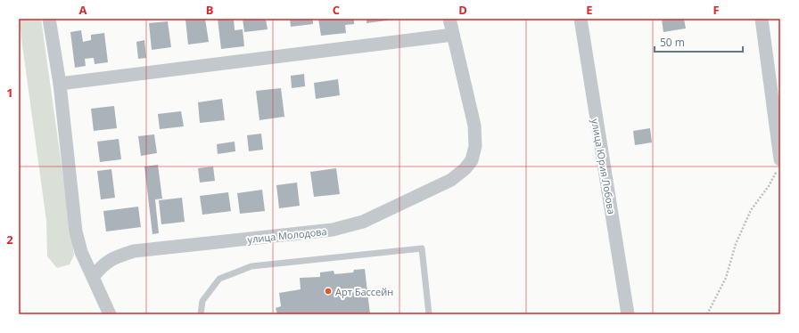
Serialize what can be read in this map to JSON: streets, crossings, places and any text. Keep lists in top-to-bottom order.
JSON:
{
  "streets": {
    "street": ["улица Юрия Лобова", "улица Молодова"]
  },
  "places": ["Арт Бассейн"],
  "scale_bar": "50 m",
  "grid": {
    "columns": [
      "A",
      "B",
      "C",
      "D",
      "E",
      "F"
    ],
    "rows": ["1", "2"]
  }
}
